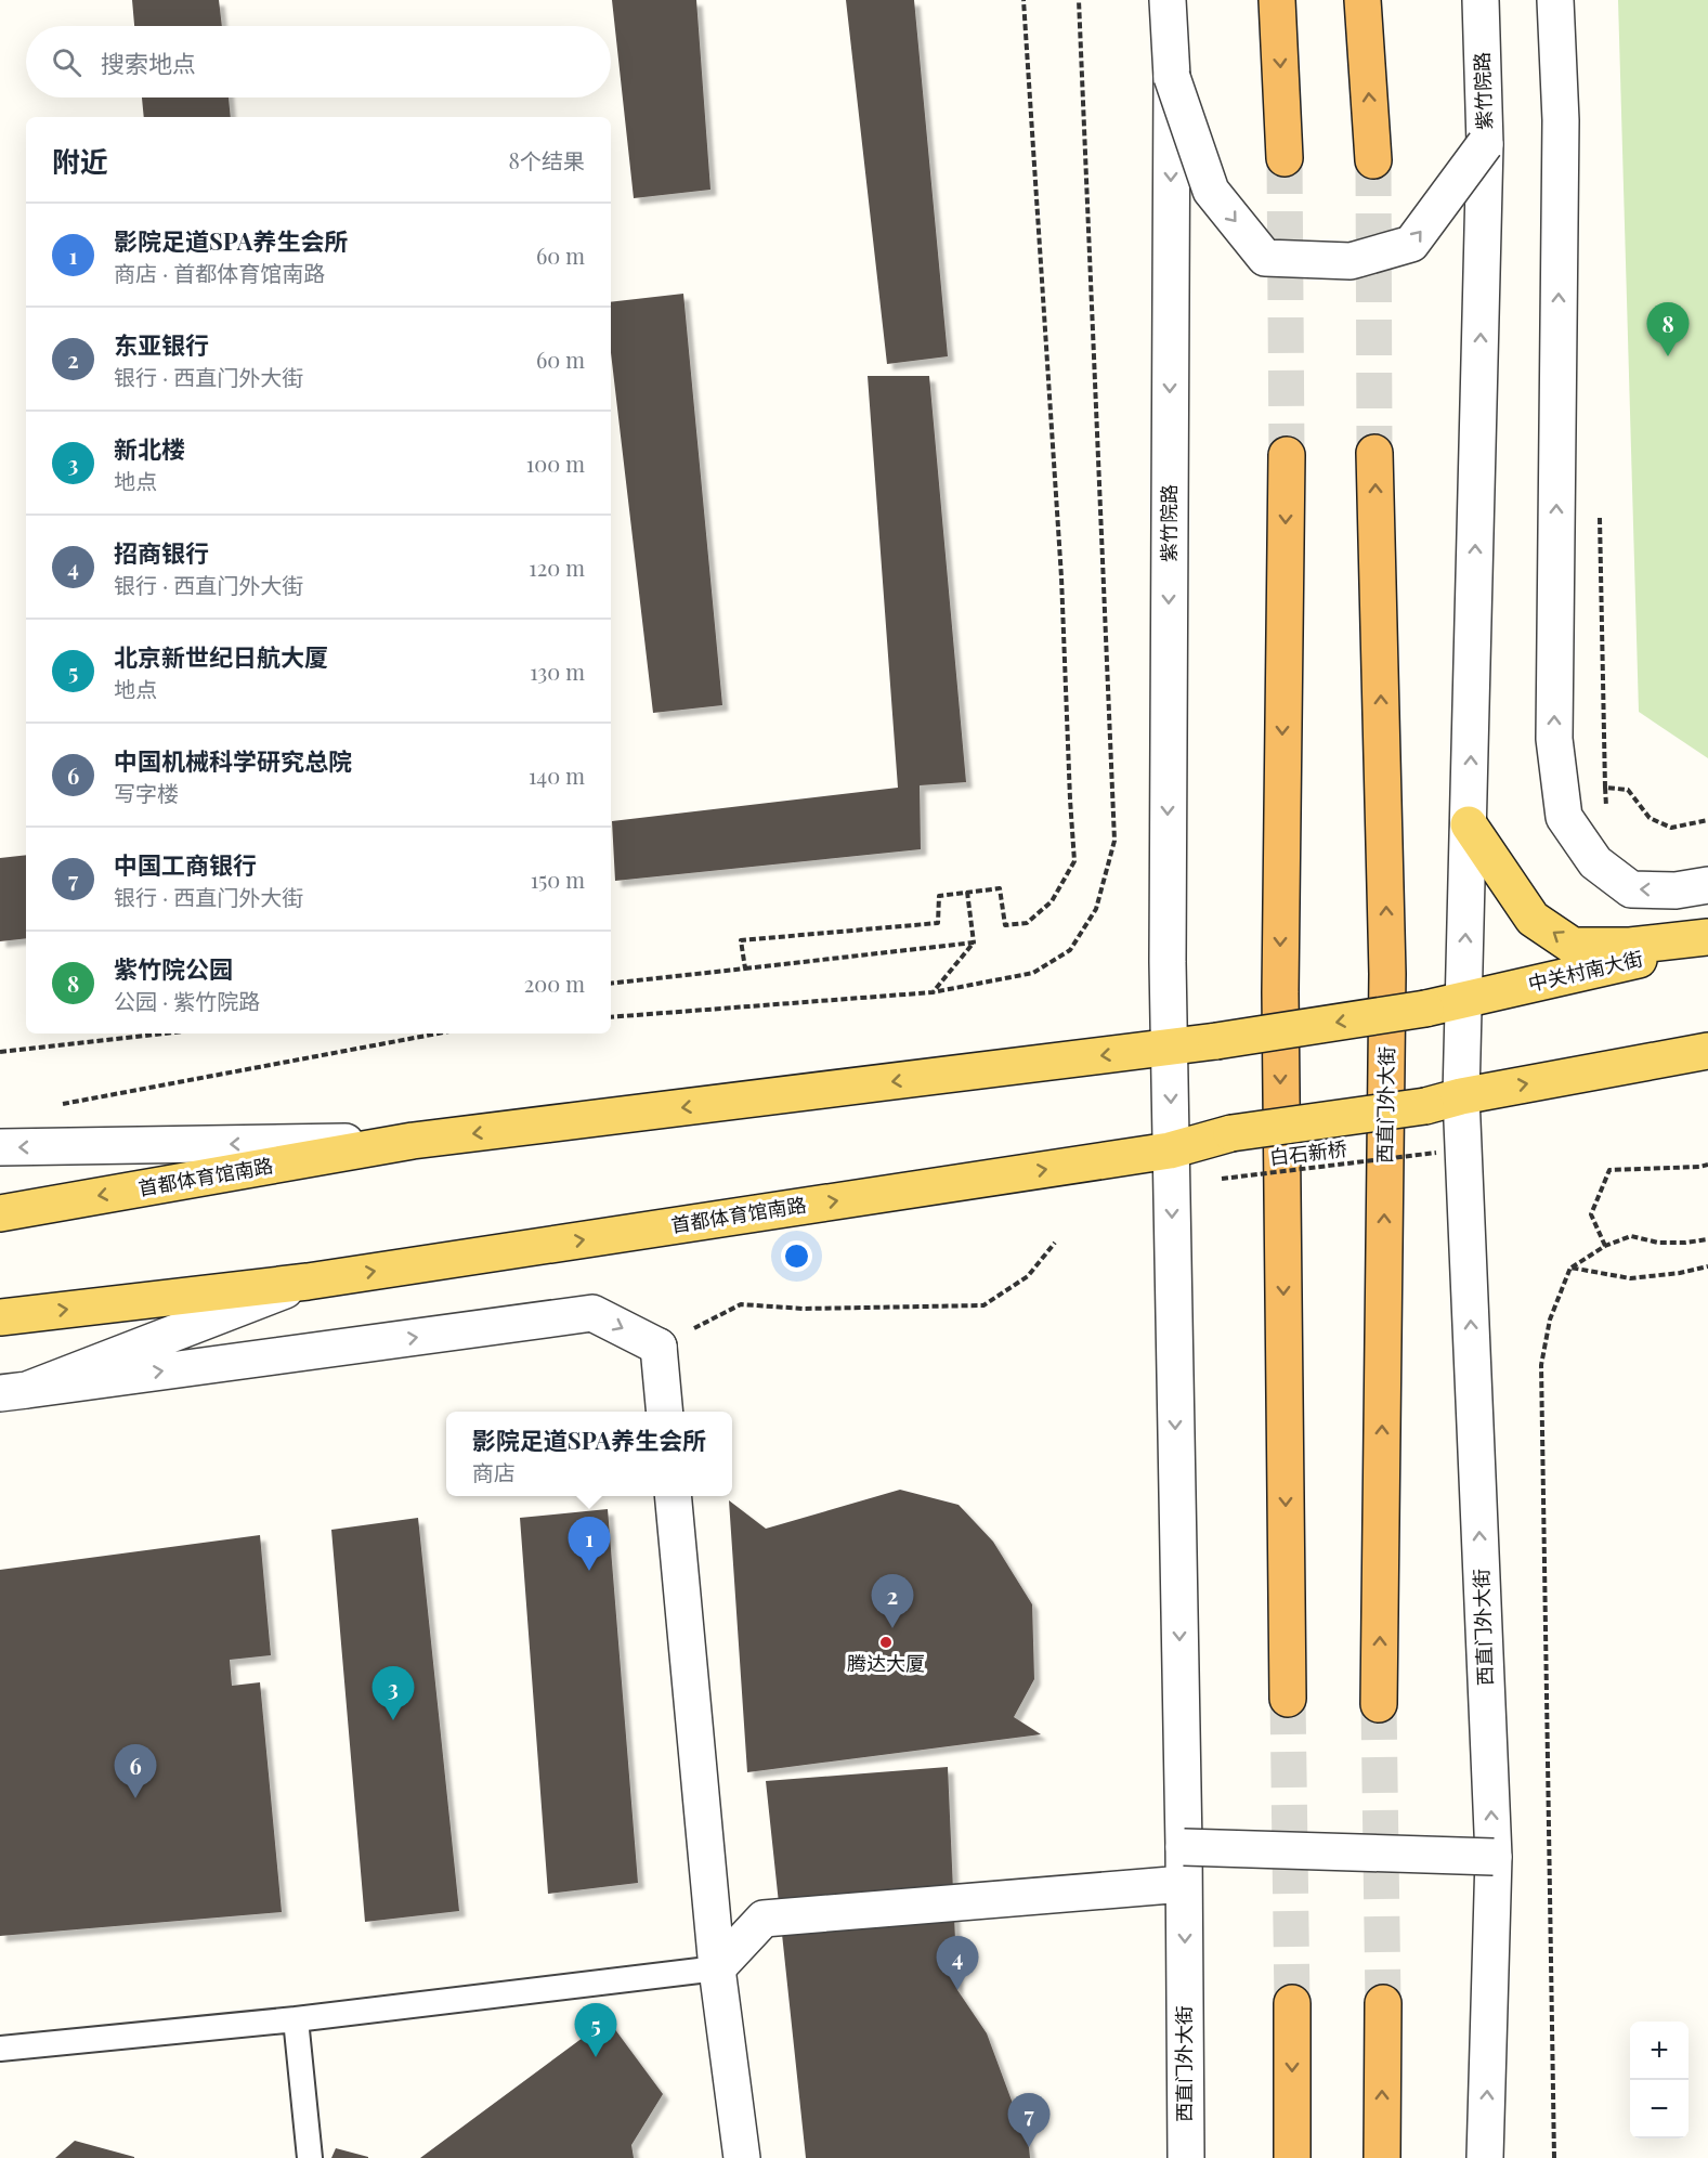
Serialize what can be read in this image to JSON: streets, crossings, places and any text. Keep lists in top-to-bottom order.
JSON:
{
  "streets": {
    "highway": ["西直门外大街"],
    "main road": ["中关村南大街", "首都体育馆南路"],
    "street": ["紫竹院路"],
    "path": ["白石新桥"]
  },
  "crossings": [
    ["紫竹院路", "中关村南大街"],
    ["紫竹院路", "西直门外大街"],
    ["紫竹院路", "首都体育馆南路"],
    ["中关村南大街", "西直门外大街"],
    ["中关村南大街", "首都体育馆南路"],
    ["西直门外大街", "首都体育馆南路"]
  ],
  "one_way": ["中关村南大街"],
  "places": ["腾达大厦"],
  "page": {
    "search": "搜索地点",
    "heading": ["附近", "8个结果"],
    "list": [
      {
        "mark": "1",
        "name": "影院足道SPA养生会所",
        "note": "商店 · 首都体育馆南路",
        "value": "60 m"
      },
      {
        "mark": "2",
        "name": "东亚银行",
        "note": "银行 · 西直门外大街",
        "value": "60 m"
      },
      {
        "mark": "3",
        "name": "新北楼",
        "note": "地点",
        "value": "100 m"
      },
      {
        "mark": "4",
        "name": "招商银行",
        "note": "银行 · 西直门外大街",
        "value": "120 m"
      },
      {
        "mark": "5",
        "name": "北京新世纪日航大厦",
        "note": "地点",
        "value": "130 m"
      },
      {
        "mark": "6",
        "name": "中国机械科学研究总院",
        "note": "写字楼",
        "value": "140 m"
      },
      {
        "mark": "7",
        "name": "中国工商银行",
        "note": "银行 · 西直门外大街",
        "value": "150 m"
      },
      {
        "mark": "8",
        "name": "紫竹院公园",
        "note": "公园 · 紫竹院路",
        "value": "200 m"
      }
    ],
    "pins": [
      "8",
      "1",
      "2",
      "3",
      "6",
      "4",
      "5",
      "7"
    ],
    "popup": ["影院足道SPA养生会所", "商店"],
    "map_buttons": ["+", "−"]
  }
}
